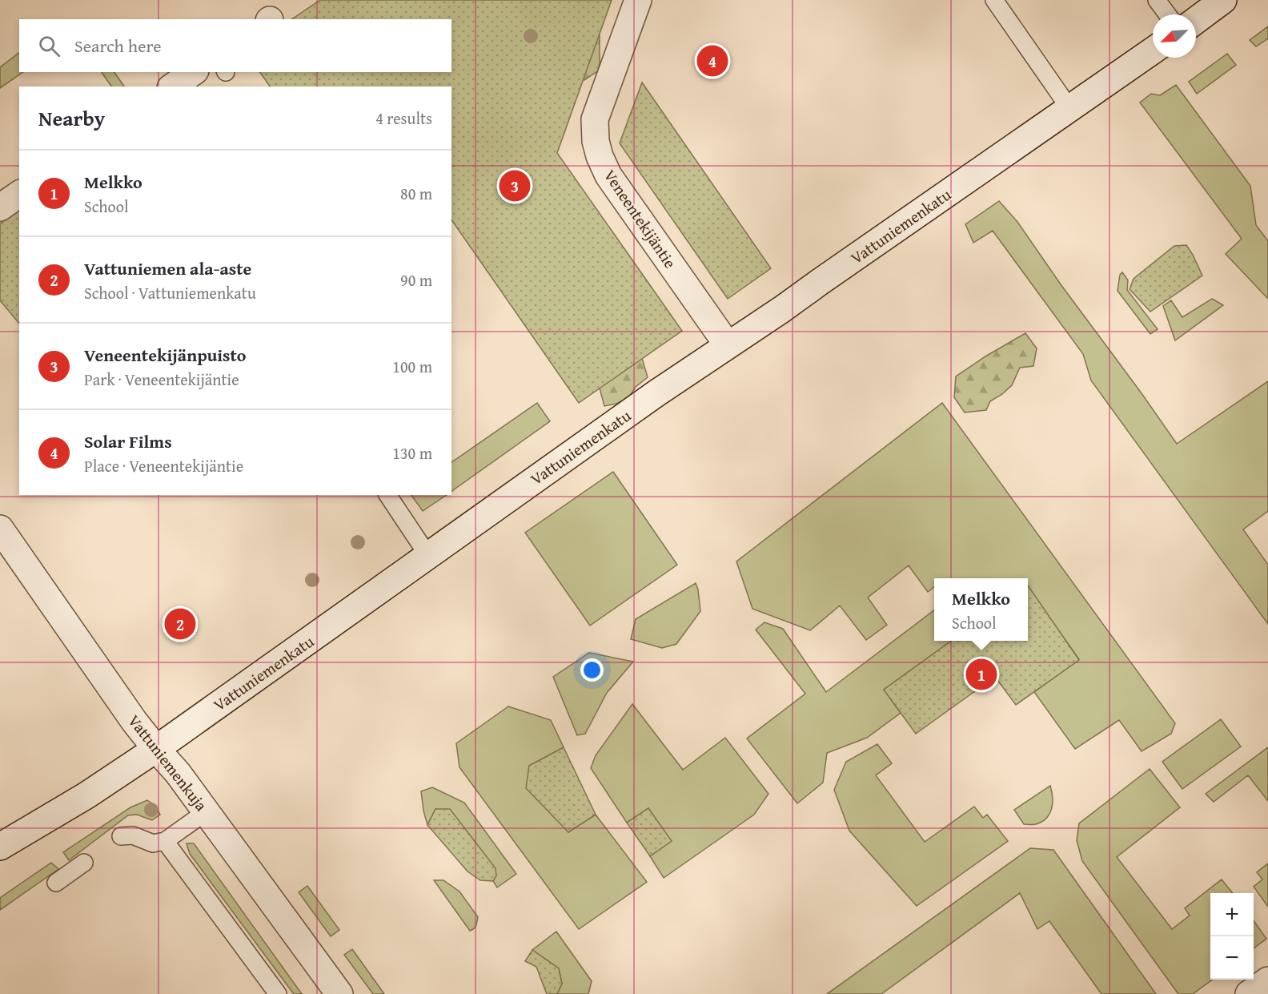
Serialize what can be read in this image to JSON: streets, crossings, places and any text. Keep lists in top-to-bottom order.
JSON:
{
  "streets": {
    "street": ["Veneentekijäntie", "Vattuniemenkatu", "Vattuniemenkuja"]
  },
  "crossings": [
    ["Veneentekijäntie", "Vattuniemenkatu"],
    ["Vattuniemenkatu", "Vattuniemenkuja"]
  ],
  "north": "bottom left",
  "page": {
    "search": "Search here",
    "pins": [
      "4",
      "3",
      "2",
      "1"
    ],
    "heading": ["Nearby", "4 results"],
    "list": [
      {
        "mark": "1",
        "name": "Melkko",
        "note": "School",
        "value": "80 m"
      },
      {
        "mark": "2",
        "name": "Vattuniemen ala-aste",
        "note": "School · Vattuniemenkatu",
        "value": "90 m"
      },
      {
        "mark": "3",
        "name": "Veneentekijänpuisto",
        "note": "Park · Veneentekijäntie",
        "value": "100 m"
      },
      {
        "mark": "4",
        "name": "Solar Films",
        "note": "Place · Veneentekijäntie",
        "value": "130 m"
      }
    ],
    "popup": ["Melkko", "School"],
    "map_buttons": ["+", "−"]
  }
}
